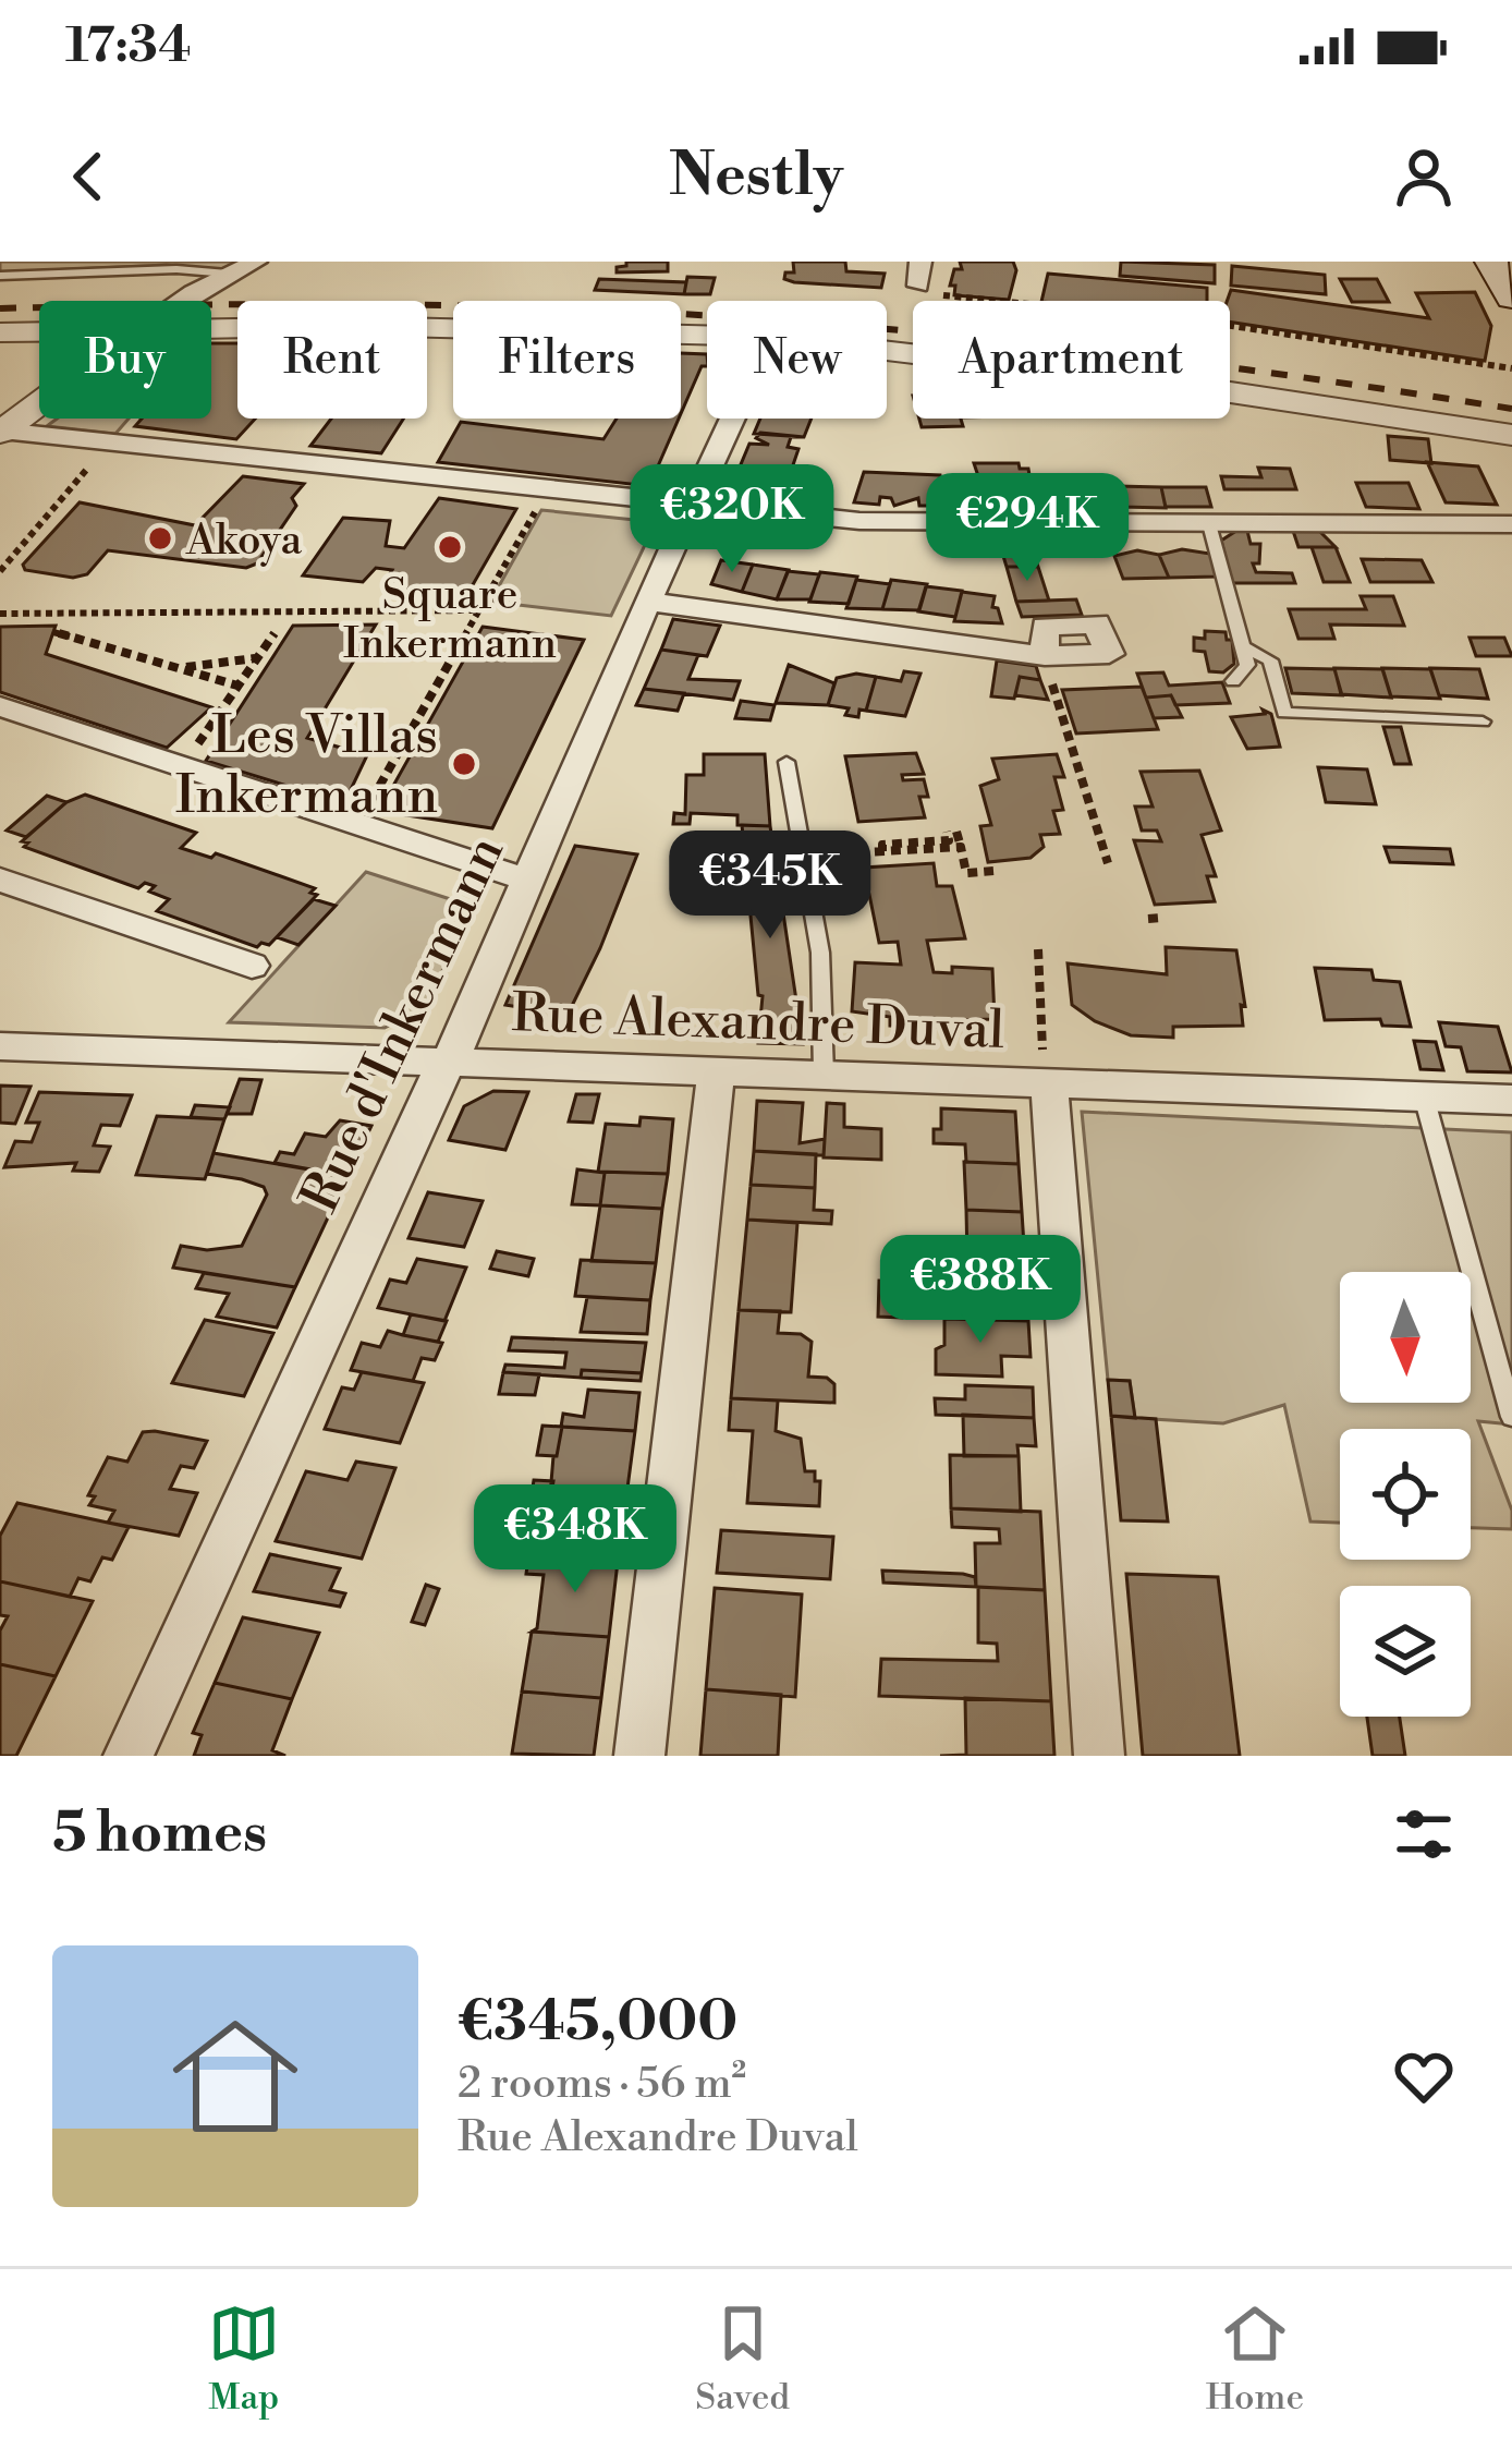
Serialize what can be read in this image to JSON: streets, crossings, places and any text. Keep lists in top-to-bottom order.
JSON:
{
  "streets": {
    "street": ["Rue Alexandre Duval", "Rue d'Inkermann"]
  },
  "crossings": [
    ["Rue Alexandre Duval", "Rue d'Inkermann"]
  ],
  "places": ["Akoya", "Square Inkermann", "Les Villas Inkermann"],
  "north": "bottom",
  "page": {
    "status": "17:34",
    "header": "Nestly",
    "chip": [
      "Buy",
      "Rent",
      "Filters",
      "New",
      "Apartment"
    ],
    "price": [
      "€320K",
      "€294K",
      "€345K",
      "€388K",
      "€348K"
    ],
    "heading": "5 homes",
    "list": [
      {
        "name": "€345,000",
        "note": "2 rooms · 56 m² · Rue Alexandre Duval"
      }
    ],
    "tabs": ["Map", "Saved", "Home"]
  }
}
